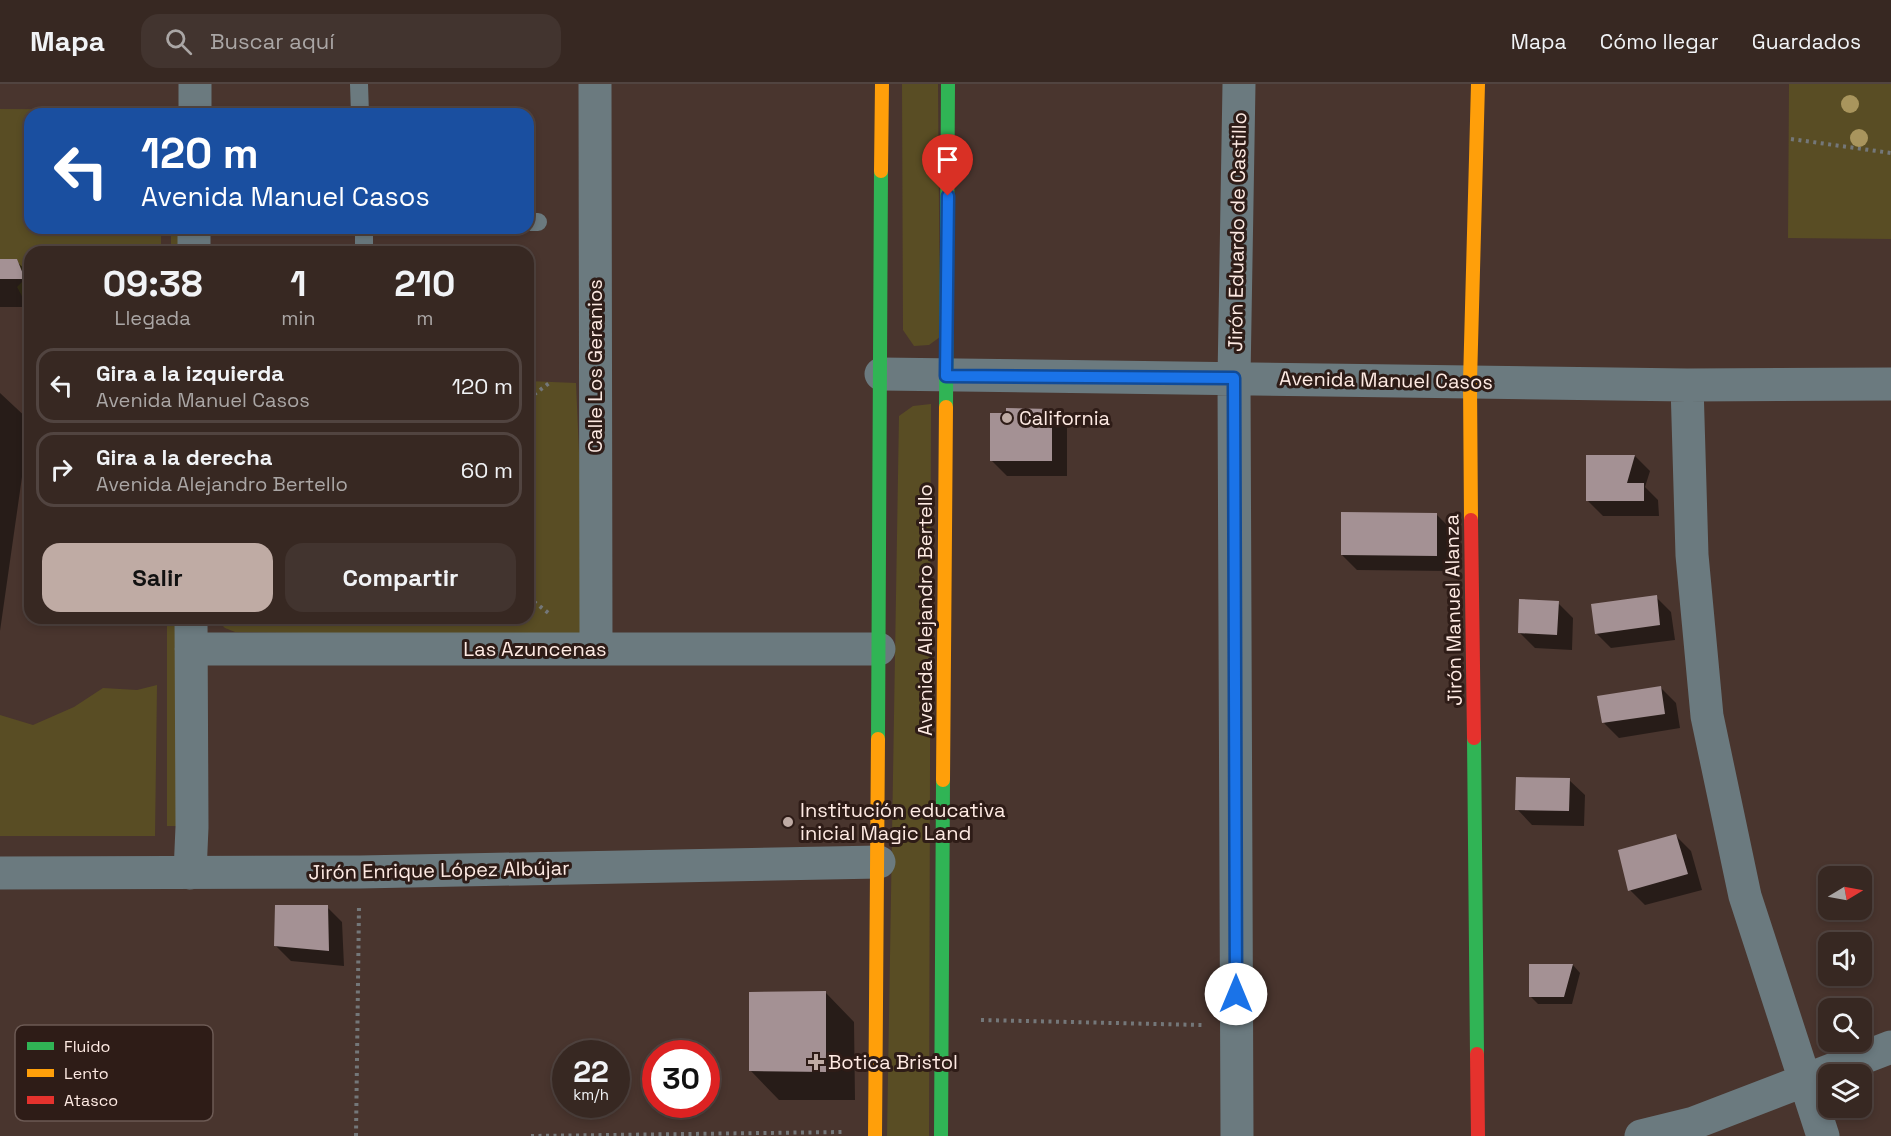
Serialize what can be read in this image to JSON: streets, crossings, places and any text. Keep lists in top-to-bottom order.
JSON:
{
  "streets": {
    "main road": ["Avenida Alejandro Bertello", "Jirón Manuel Alanza"],
    "street": [
      "Jirón Eduardo de Castillo",
      "Calle Los Geranios",
      "Avenida Manuel Casos",
      "Las Azuncenas",
      "Jirón Enrique López Albújar"
    ]
  },
  "crossings": [
    ["Jirón Eduardo de Castillo", "Avenida Manuel Casos"],
    ["Calle Los Geranios", "Las Azuncenas"],
    ["Avenida Manuel Casos", "Avenida Alejandro Bertello"],
    ["Avenida Manuel Casos", "Jirón Manuel Alanza"]
  ],
  "places": {
    "other": ["California", "Institución educativa inicial Magic Land"],
    "health": ["Botica Bristol"]
  },
  "legend": ["Fluido", "Lento", "Atasco"],
  "north": "right",
  "page": {
    "header": "Mapa",
    "search": "Buscar aquí",
    "nav": ["Mapa", "Cómo llegar", "Guardados"],
    "turn": ["120 m", "Avenida Manuel Casos"],
    "eta": [
      "09:38",
      "Llegada",
      "1",
      "min",
      "210",
      "m"
    ],
    "list": [
      {
        "name": "Gira a la izquierda",
        "note": "Avenida Manuel Casos",
        "value": "120 m"
      },
      {
        "name": "Gira a la derecha",
        "note": "Avenida Alejandro Bertello",
        "value": "60 m"
      }
    ],
    "buttons": ["Salir", "Compartir"],
    "speed": "22 km/h",
    "limit": "30"
  }
}
